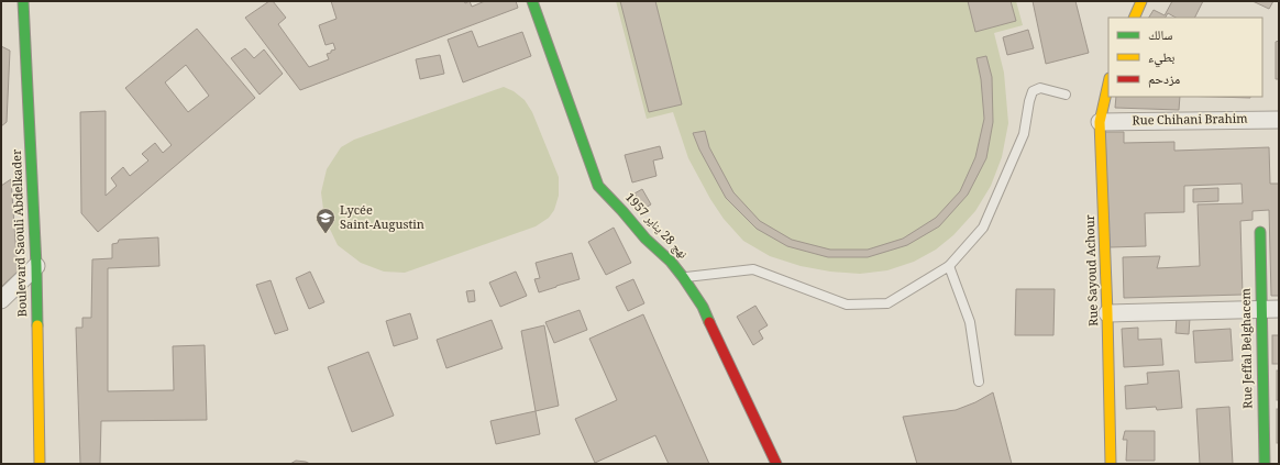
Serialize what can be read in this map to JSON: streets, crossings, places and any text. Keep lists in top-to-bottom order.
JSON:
{
  "streets": {
    "main road": [
      "نهج 28 يناير 1957",
      "Boulevard Saouli Abdelkader",
      "Rue Sayoud Achour",
      "Rue Jeffal Belghacem"
    ],
    "street": ["Rue Chihani Brahim"]
  },
  "crossings": [
    ["Rue Chihani Brahim", "Rue Sayoud Achour"]
  ],
  "places": {
    "school or university": ["Lycée Saint-Augustin"]
  },
  "legend": ["سالك", "بطيء", "مزدحم"]
}
